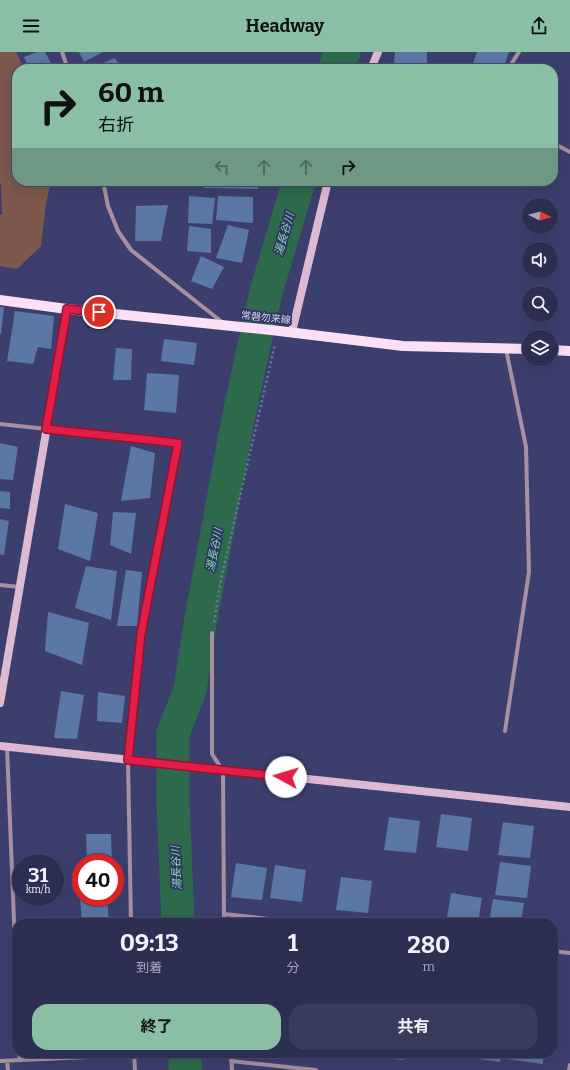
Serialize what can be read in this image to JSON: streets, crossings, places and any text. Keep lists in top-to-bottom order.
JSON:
{
  "streets": {
    "main road": ["常磐勿来線"]
  },
  "water": ["湯長谷川"],
  "north": "right",
  "page": {
    "header": "Headway",
    "turn": ["60 m", "右折"],
    "speed": "31 km/h",
    "limit": "40",
    "eta": [
      "09:13",
      "到着",
      "1",
      "分",
      "280",
      "m"
    ],
    "buttons": ["終了", "共有"]
  }
}
